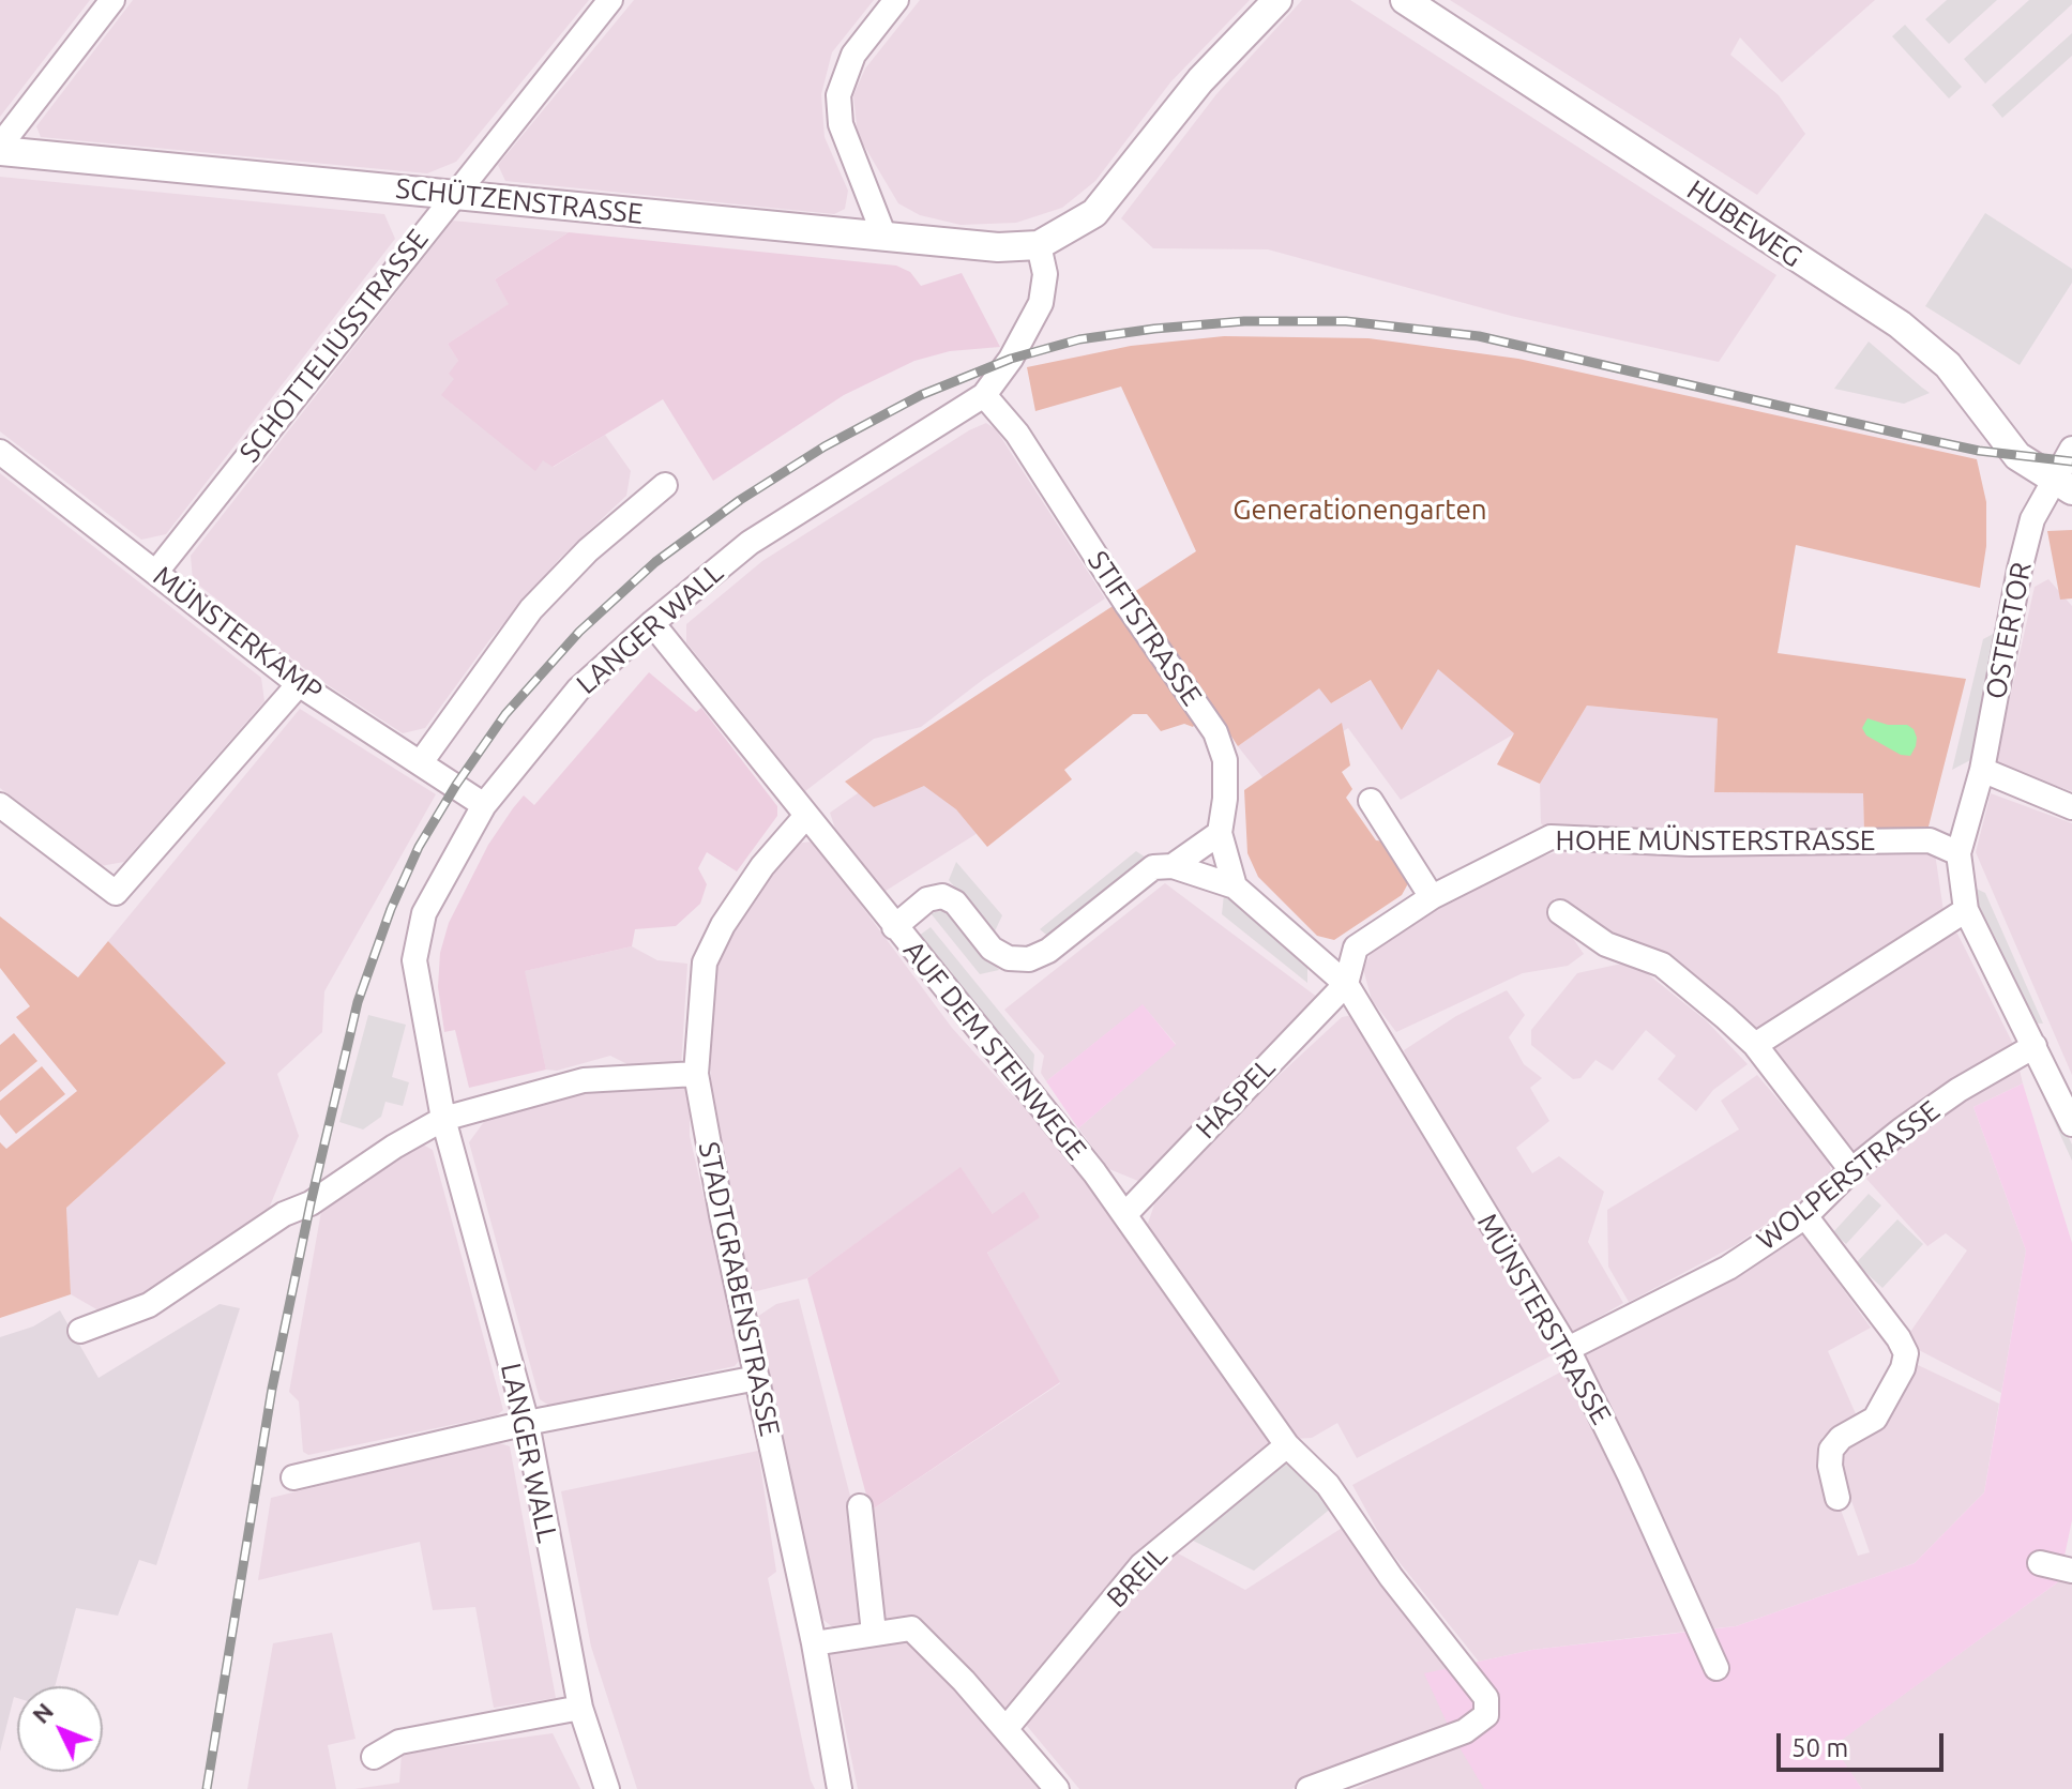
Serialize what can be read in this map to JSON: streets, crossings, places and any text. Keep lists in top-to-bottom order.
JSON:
{
  "streets": {
    "street": [
      "SCHÜTZENSTRASSE",
      "HUBEWEG",
      "SCHOTTELIUSSTRASSE",
      "LANGER WALL",
      "STIFTSTRASSE",
      "OSTERTOR",
      "MÜNSTERKAMP",
      "HOHE MÜNSTERSTRASSE",
      "AUF DEM STEINWEGE",
      "HASPEL",
      "WOLPERSTRASSE",
      "STADTGRABENSTRASSE",
      "MÜNSTERSTRASSE",
      "BREIL"
    ]
  },
  "crossings": [
    ["SCHÜTZENSTRASSE", "SCHOTTELIUSSTRASSE"],
    ["SCHÜTZENSTRASSE", "LANGER WALL"],
    ["HUBEWEG", "OSTERTOR"],
    ["SCHOTTELIUSSTRASSE", "MÜNSTERKAMP"],
    ["LANGER WALL", "STIFTSTRASSE"],
    ["LANGER WALL", "MÜNSTERKAMP"],
    ["LANGER WALL", "AUF DEM STEINWEGE"],
    ["STIFTSTRASSE", "MÜNSTERSTRASSE"],
    ["OSTERTOR", "HOHE MÜNSTERSTRASSE"],
    ["HOHE MÜNSTERSTRASSE", "HASPEL"],
    ["HOHE MÜNSTERSTRASSE", "MÜNSTERSTRASSE"],
    ["AUF DEM STEINWEGE", "HASPEL"],
    ["AUF DEM STEINWEGE", "STADTGRABENSTRASSE"],
    ["AUF DEM STEINWEGE", "BREIL"],
    ["HASPEL", "MÜNSTERSTRASSE"],
    ["WOLPERSTRASSE", "MÜNSTERSTRASSE"]
  ],
  "parks": ["Generationengarten"],
  "scale_bar": "50 m",
  "north": "top left"
}
